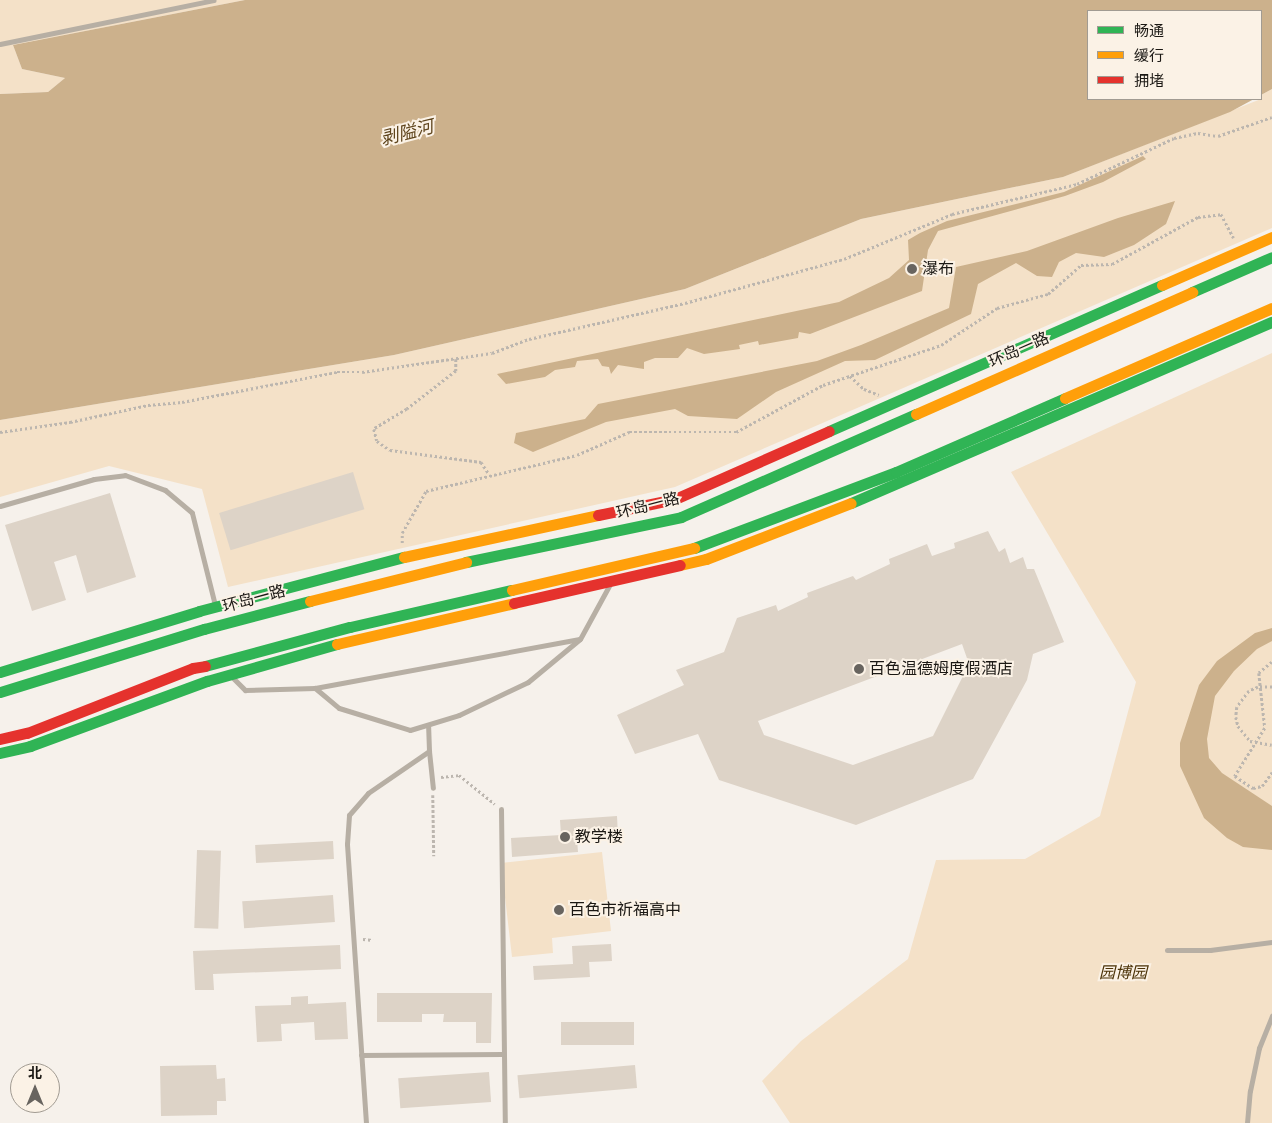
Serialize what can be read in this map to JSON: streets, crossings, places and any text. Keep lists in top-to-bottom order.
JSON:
{
  "streets": {
    "street": ["环岛一路"]
  },
  "water": ["剥隘河"],
  "parks": ["园博园"],
  "places": [
    "瀑布",
    "百色温德姆度假酒店",
    "教学楼",
    "百色市祈福高中"
  ],
  "legend": ["畅通", "缓行", "拥堵"],
  "north": "top"
}
